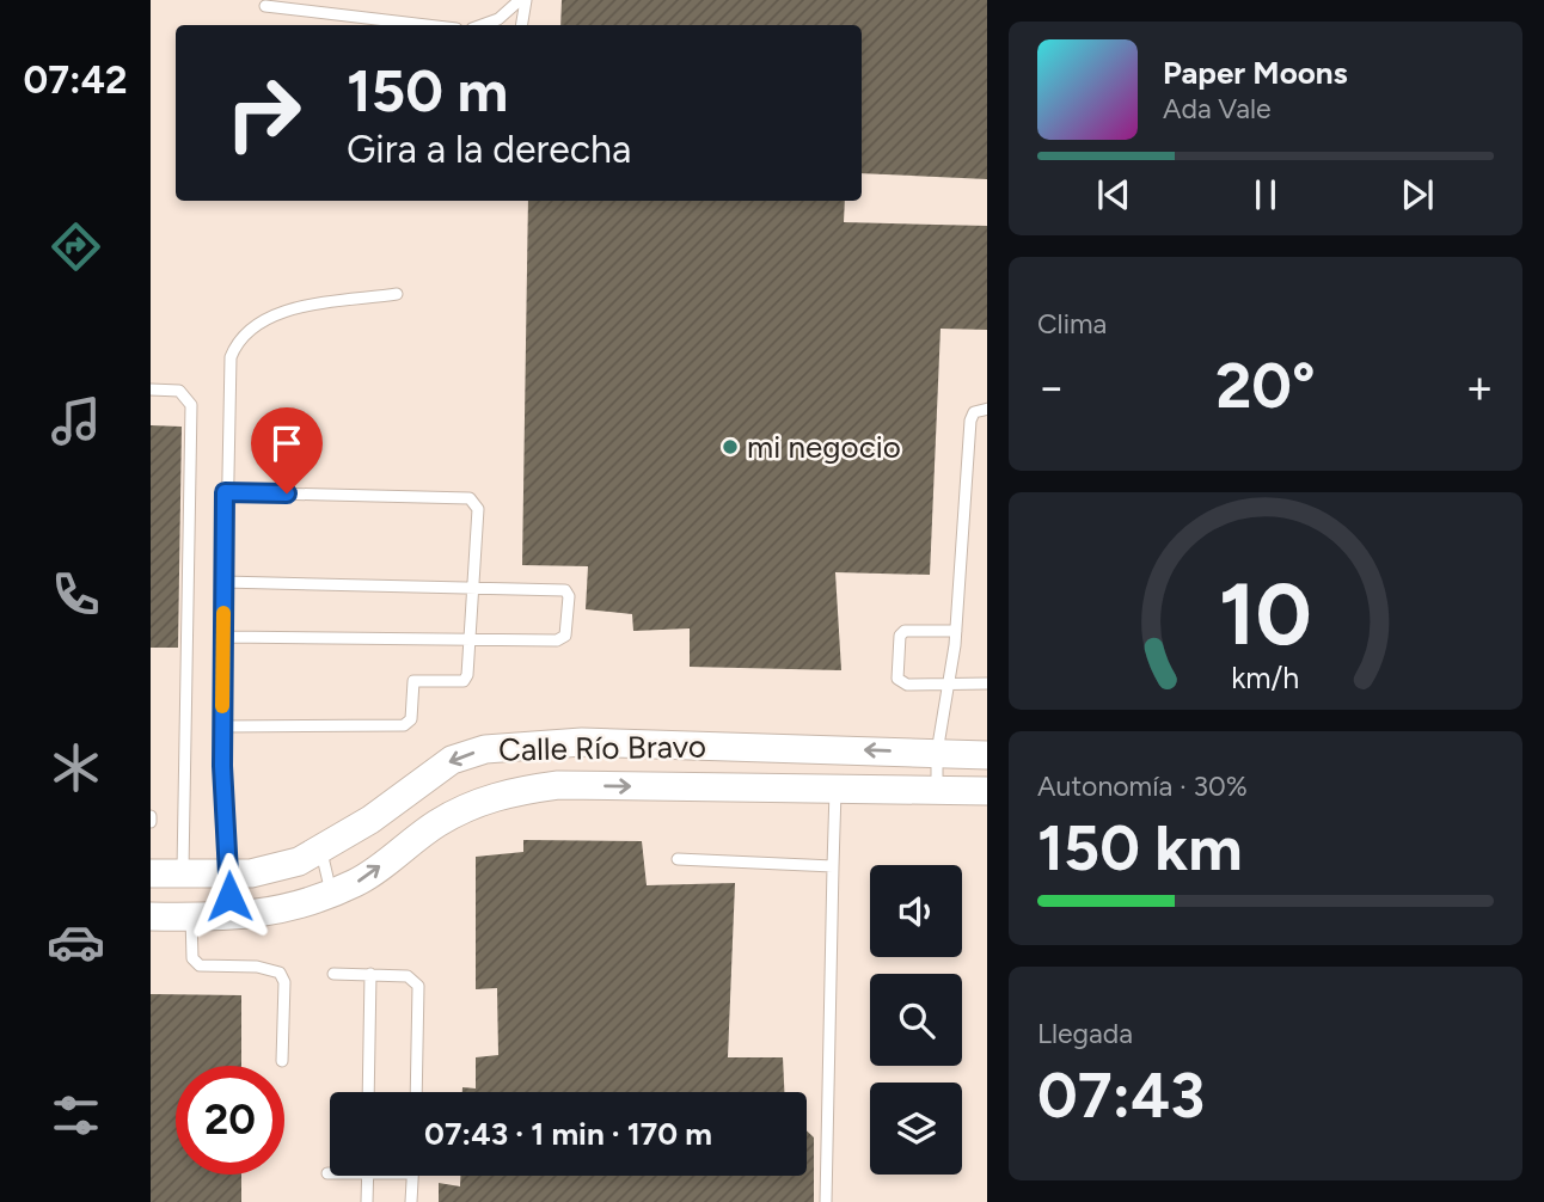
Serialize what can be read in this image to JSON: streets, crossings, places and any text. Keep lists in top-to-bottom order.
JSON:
{
  "streets": {
    "street": ["Calle Río Bravo"]
  },
  "places": ["mi negocio"],
  "page": {
    "tabs": "07:42",
    "turn": ["150 m", "Gira a la derecha"],
    "song": ["Paper Moons", "Ada Vale"],
    "tile": [
      "Clima",
      ["Autonomía · 30%", "150 km"],
      ["Llegada", "07:43"]
    ],
    "heat": ["−", "20°", "+"],
    "limit": "20",
    "trip": "07:43 · 1 min · 170 m",
    "gauge": ["10", "km/h"]
  }
}
